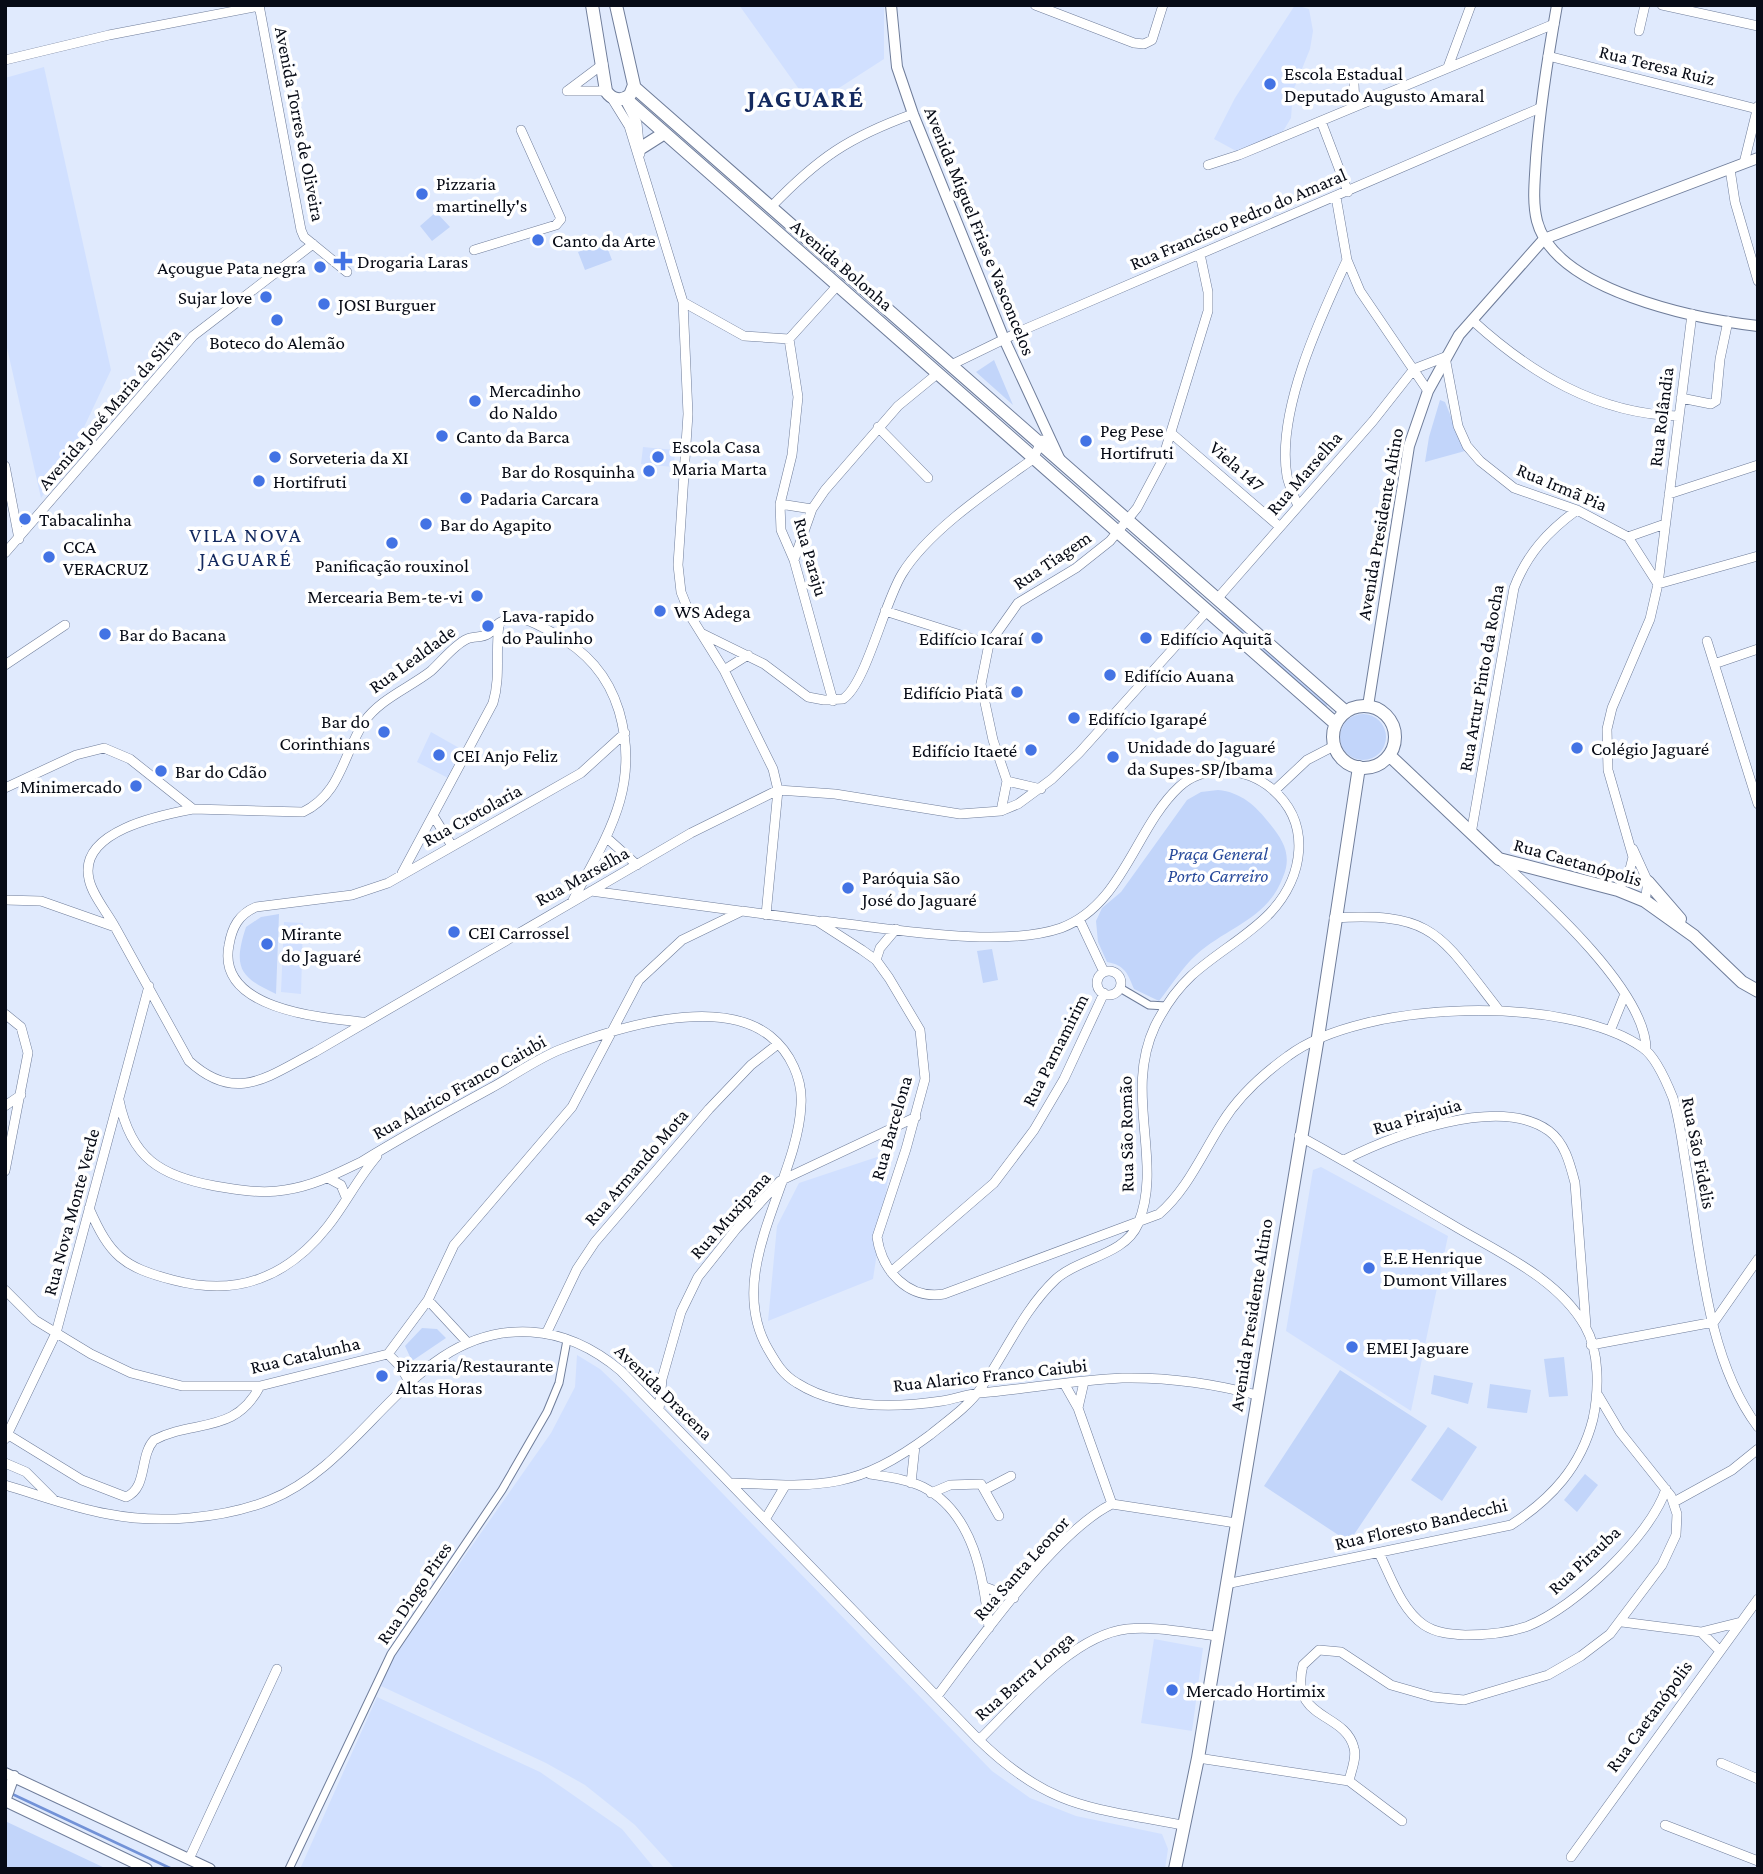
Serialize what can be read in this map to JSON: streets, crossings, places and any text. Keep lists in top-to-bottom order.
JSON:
{
  "streets": {
    "main road": ["Avenida Bolonha", "Avenida Presidente Altino", "Rua Caetanópolis"],
    "street": [
      "Rua Teresa Ruiz",
      "Avenida Torres de Oliveira",
      "Rua Francisco Pedro do Amaral",
      "Avenida Miguel Frias e Vasconcelos",
      "Avenida José Maria da Silva",
      "Rua Rolândia",
      "Viela 147",
      "Rua Marselha",
      "Rua Irmã Pia",
      "Rua Paraju",
      "Rua Tiagem",
      "Rua Lealdade",
      "Rua Artur Pinto da Rocha",
      "Rua Crotolaria",
      "Rua Parnamirim",
      "Rua Alarico Franco Caiubi",
      "Rua Pirajuia",
      "Rua Barcelona",
      "Rua São Romão",
      "Rua São Fidelis",
      "Rua Armando Mota",
      "Rua Nova Monte Verde",
      "Rua Muxipana",
      "Rua Catalunha",
      "Avenida Dracena",
      "Rua Floresto Bandecchi",
      "Rua Pirauba",
      "Rua Santa Leonor",
      "Rua Diogo Pires",
      "Rua Barra Longa"
    ]
  },
  "crossings": [
    ["Avenida Torres de Oliveira", "Avenida José Maria da Silva"],
    ["Rua Francisco Pedro do Amaral", "Avenida Miguel Frias e Vasconcelos"],
    ["Rua Francisco Pedro do Amaral", "Avenida Bolonha"],
    ["Rua Francisco Pedro do Amaral", "Rua Tiagem"],
    ["Avenida Miguel Frias e Vasconcelos", "Avenida Bolonha"],
    ["Avenida Bolonha", "Rua Marselha"],
    ["Avenida Bolonha", "Avenida Presidente Altino"],
    ["Avenida Bolonha", "Rua Tiagem"],
    ["Rua Rolândia", "Rua Irmã Pia"],
    ["Viela 147", "Rua Marselha"],
    ["Viela 147", "Rua Tiagem"],
    ["Rua Marselha", "Rua Lealdade"],
    ["Rua Marselha", "Rua Crotolaria"],
    ["Rua Marselha", "Rua Barcelona"],
    ["Rua Marselha", "Rua Nova Monte Verde"],
    ["Rua Irmã Pia", "Avenida Presidente Altino"],
    ["Rua Irmã Pia", "Rua Artur Pinto da Rocha"],
    ["Avenida Presidente Altino", "Rua Alarico Franco Caiubi"],
    ["Avenida Presidente Altino", "Rua Barcelona"],
    ["Avenida Presidente Altino", "Avenida Dracena"],
    ["Avenida Presidente Altino", "Rua Floresto Bandecchi"],
    ["Avenida Presidente Altino", "Rua Barra Longa"],
    ["Rua Lealdade", "Rua Crotolaria"],
    ["Rua Caetanópolis", "Rua São Fidelis"],
    ["Rua Parnamirim", "Rua Barcelona"],
    ["Rua Alarico Franco Caiubi", "Rua Armando Mota"],
    ["Rua Alarico Franco Caiubi", "Rua Nova Monte Verde"],
    ["Rua Alarico Franco Caiubi", "Rua Muxipana"],
    ["Rua Pirajuia", "Rua Floresto Bandecchi"],
    ["Rua Barcelona", "Rua São Romão"],
    ["Rua Barcelona", "Rua Muxipana"],
    ["Rua Armando Mota", "Avenida Dracena"],
    ["Rua Nova Monte Verde", "Rua Catalunha"],
    ["Rua Muxipana", "Avenida Dracena"],
    ["Avenida Dracena", "Rua Santa Leonor"],
    ["Avenida Dracena", "Rua Diogo Pires"],
    ["Avenida Dracena", "Rua Barra Longa"],
    ["Rua Floresto Bandecchi", "Rua Pirauba"]
  ],
  "districts": ["JAGUARÉ", "VILA NOVA JAGUARÉ"],
  "parks": ["Praça General Porto Carreiro"],
  "places": {
    "other": [
      "Escola Estadual Deputado Augusto Amaral",
      "Pizzaria martinelly's",
      "Canto da Arte",
      "Açougue Pata negra",
      "Sujar love",
      "JOSI Burguer",
      "Boteco do Alemão",
      "Mercadinho do Naldo",
      "Canto da Barca",
      "Peg Pese Hortifruti",
      "Sorveteria da XI",
      "Escola Casa Maria Marta",
      "Bar do Rosquinha",
      "Hortifruti",
      "Padaria Carcara",
      "Tabacalinha",
      "Bar do Agapito",
      "Panificação rouxinol",
      "CCA VERACRUZ",
      "Mercearia Bem-te-vi",
      "WS Adega",
      "Lava-rapido do Paulinho",
      "Bar do Bacana",
      "Edifício Icaraí",
      "Edifício Aquitã",
      "Edifício Auana",
      "Edifício Piatã",
      "Edifício Igarapé",
      "Bar do Corinthians",
      "Colégio Jaguaré",
      "Edifício Itaeté",
      "CEI Anjo Feliz",
      "Unidade do Jaguaré da Supes-SP/Ibama",
      "Bar do Cdão",
      "Minimercado",
      "Paróquia São José do Jaguaré",
      "CEI Carrossel",
      "Mirante do Jaguaré",
      "E.E Henrique Dumont Villares",
      "EMEI Jaguare",
      "Pizzaria/Restaurante Altas Horas",
      "Mercado Hortimix"
    ],
    "health": ["Drogaria Laras"]
  }
}
